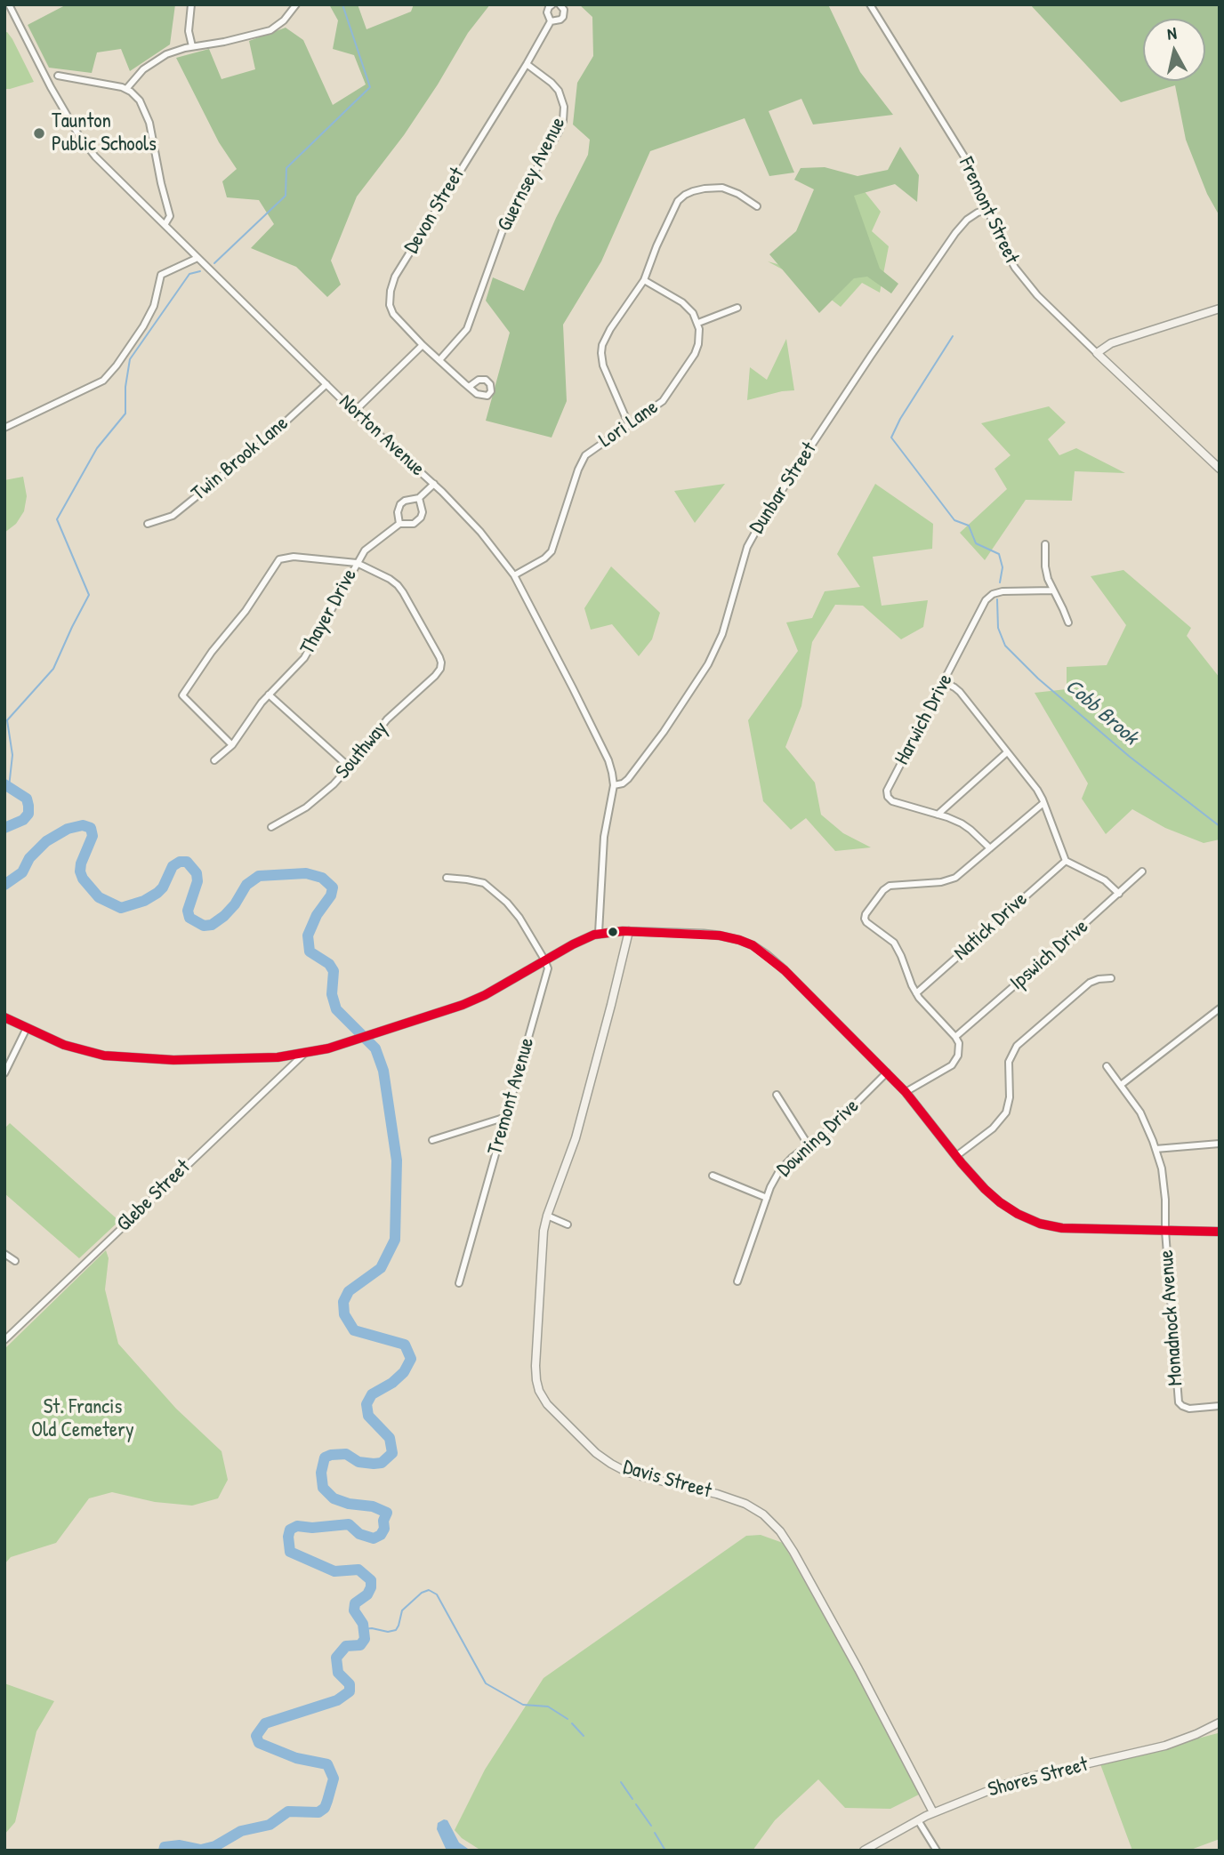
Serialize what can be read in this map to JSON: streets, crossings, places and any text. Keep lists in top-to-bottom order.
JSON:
{
  "streets": {
    "street": [
      "Guernsey Avenue",
      "Devon Street",
      "Fremont Street",
      "Lori Lane",
      "Norton Avenue",
      "Twin Brook Lane",
      "Dunbar Street",
      "Thayer Drive",
      "Harwich Drive",
      "Southway",
      "Natick Drive",
      "Ipswich Drive",
      "Tremont Avenue",
      "Downing Drive",
      "Glebe Street",
      "Monadnock Avenue",
      "Davis Street",
      "Shores Street"
    ]
  },
  "crossings": [
    ["Guernsey Avenue", "Devon Street"],
    ["Fremont Street", "Dunbar Street"],
    ["Lori Lane", "Norton Avenue"],
    ["Norton Avenue", "Twin Brook Lane"],
    ["Norton Avenue", "Dunbar Street"],
    ["Norton Avenue", "Thayer Drive"],
    ["Thayer Drive", "Southway"],
    ["Davis Street", "Shores Street"]
  ],
  "water": ["Cobb Brook"],
  "parks": ["St. Francis Old Cemetery"],
  "places": ["Taunton Public Schools"],
  "north": "top"
}
